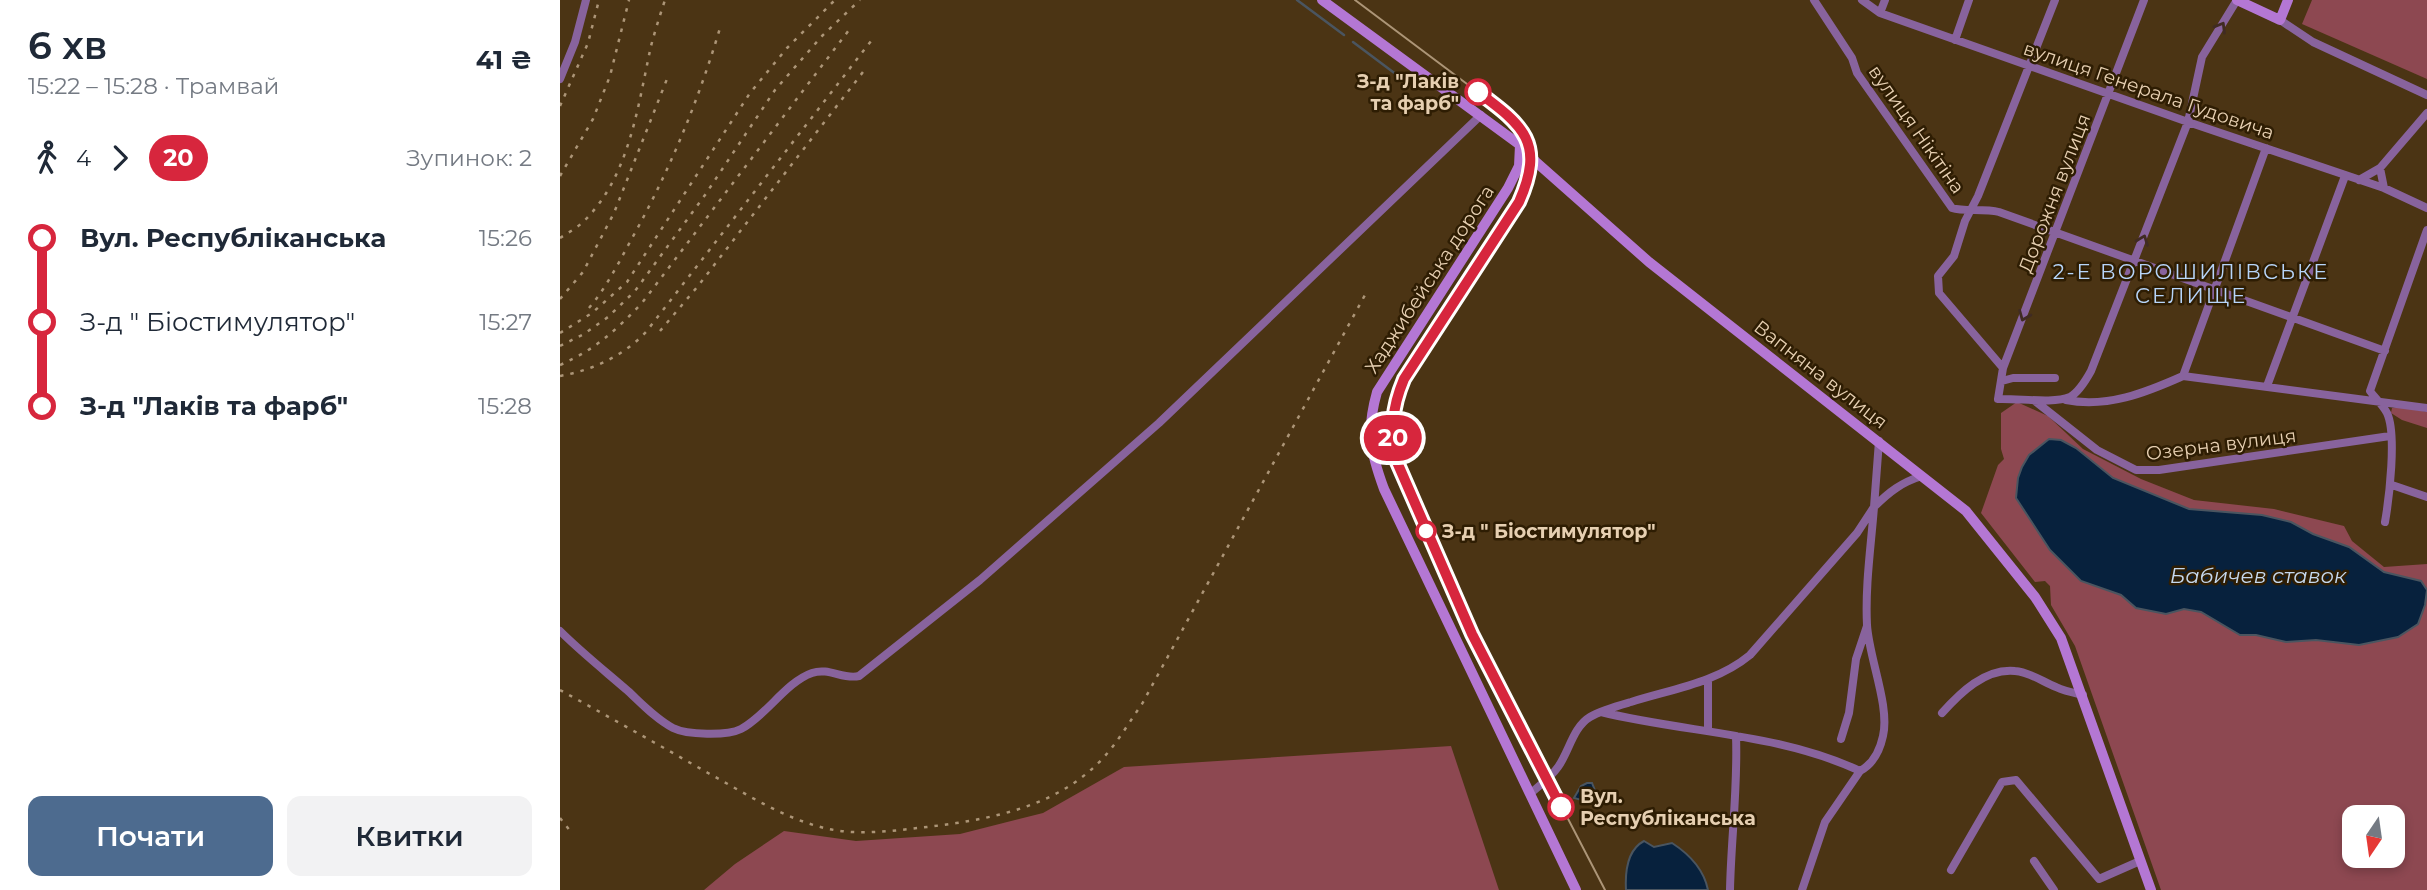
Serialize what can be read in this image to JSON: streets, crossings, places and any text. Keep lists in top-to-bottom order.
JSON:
{
  "streets": {
    "street": [
      "вулиця Генерала Гудовича",
      "вулиця Нікітіна",
      "Дорожня вулиця",
      "Хаджибейська дорога",
      "Вапняна вулиця",
      "Озерна вулиця"
    ]
  },
  "crossings": [
    ["вулиця Генерала Гудовича", "Дорожня вулиця"],
    ["вулиця Нікітіна", "Дорожня вулиця"],
    ["Дорожня вулиця", "Озерна вулиця"],
    ["Хаджибейська дорога", "Вапняна вулиця"]
  ],
  "districts": ["2-Е ВОРОШИЛІВСЬКЕ СЕЛИЩЕ"],
  "water": ["Бабичев ставок"],
  "places": ["З-д \"Лаків та фарб\"", "З-д \" Біостимулятор\"", "Вул. Республіканська"],
  "lines": ["tram line 20"],
  "north": "bottom",
  "page": {
    "heading": ["6 хв", "15:22 – 15:28 · Трамвай", "41 ₴"],
    "on_map": "20",
    "legs": ["4", "20", "Зупинок: 2"],
    "list": [
      {
        "name": "Вул. Республіканська",
        "value": "15:26"
      },
      {
        "name": "З-д \" Біостимулятор\"",
        "value": "15:27"
      },
      {
        "name": "З-д \"Лаків та фарб\"",
        "value": "15:28"
      }
    ],
    "buttons": ["Почати", "Квитки"]
  }
}
